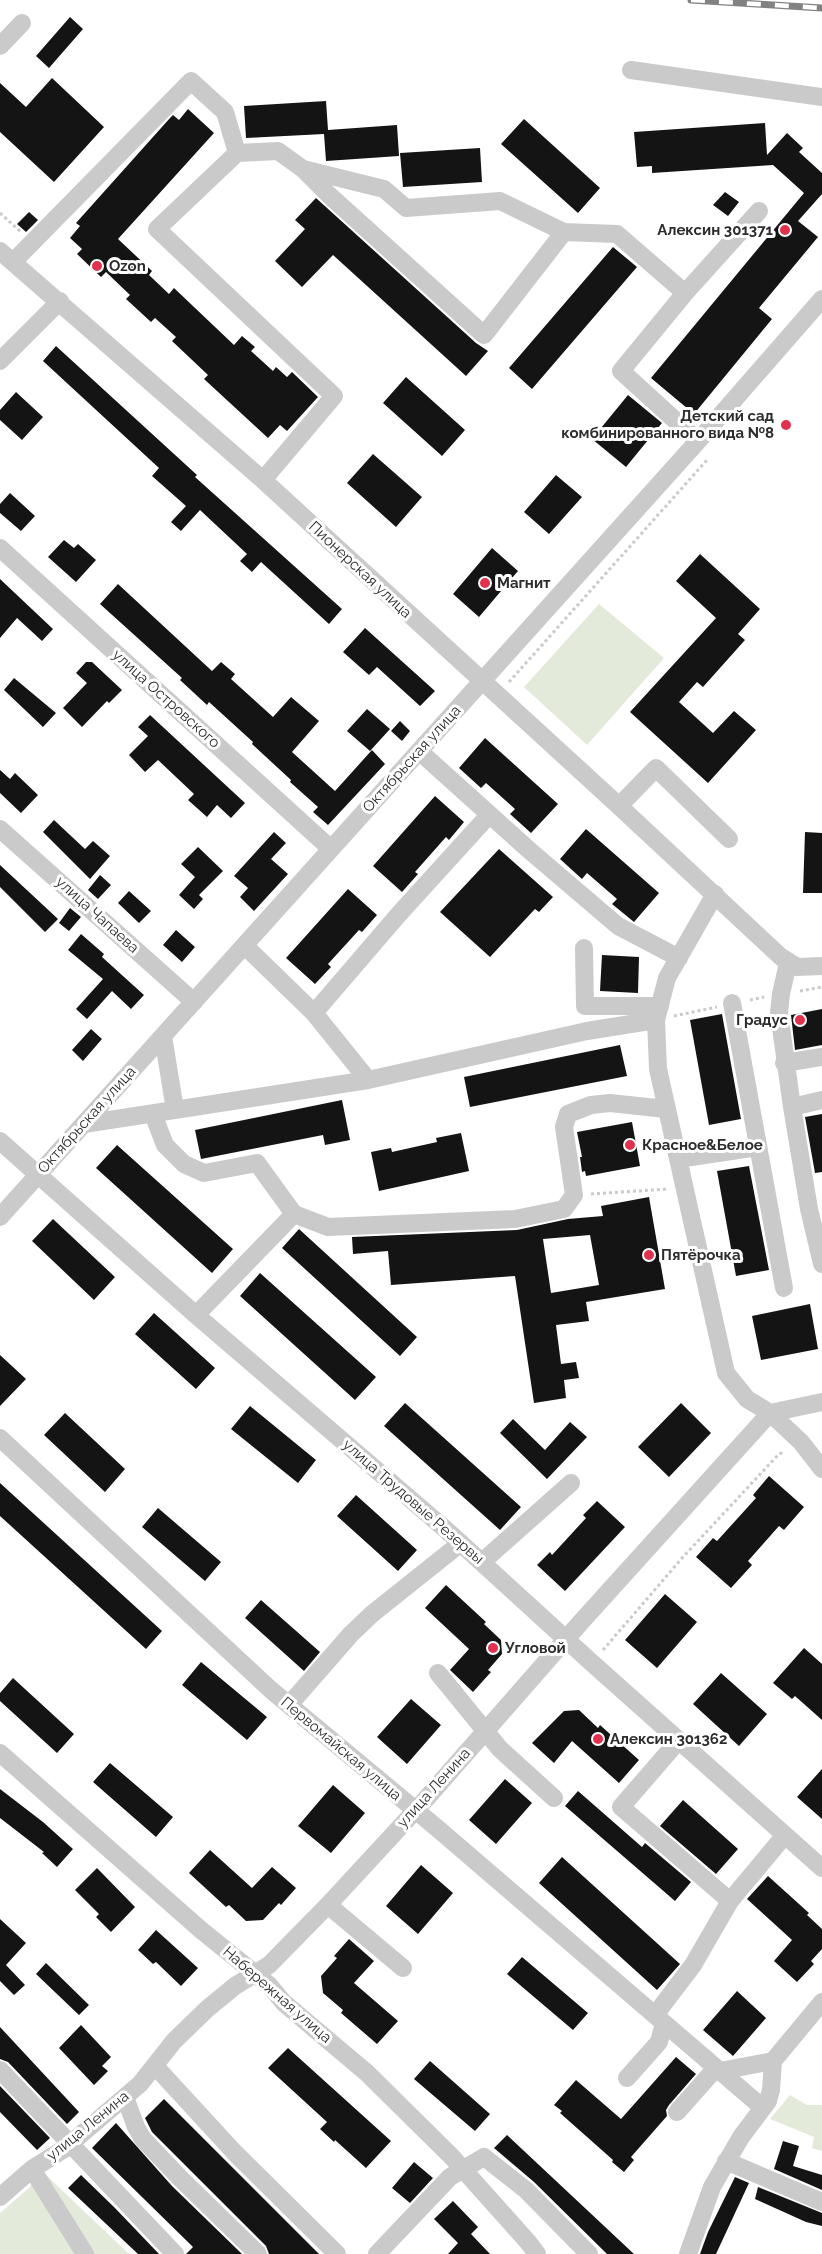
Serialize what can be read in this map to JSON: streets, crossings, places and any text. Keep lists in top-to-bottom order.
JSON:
{
  "streets": {
    "street": [
      "Пионерская улица",
      "улица Островского",
      "Октябрьская улица",
      "улица Чапаева",
      "улица Трудовые Резервы",
      "Первомайская улица",
      "улица Ленина",
      "Набережная улица"
    ]
  },
  "crossings": [
    ["Пионерская улица", "Октябрьская улица"],
    ["улица Островского", "Октябрьская улица"],
    ["Октябрьская улица", "улица Чапаева"],
    ["Октябрьская улица", "улица Трудовые Резервы"],
    ["улица Трудовые Резервы", "улица Ленина"],
    ["Первомайская улица", "улица Ленина"],
    ["улица Ленина", "Набережная улица"]
  ],
  "places": [
    "Алексин 301371",
    "Ozon",
    "Детский сад комбинированного вида №8",
    "Магнит",
    "Градус",
    "Красное&Белое",
    "Пятёрочка",
    "Угловой",
    "Алексин 301362"
  ]
}
